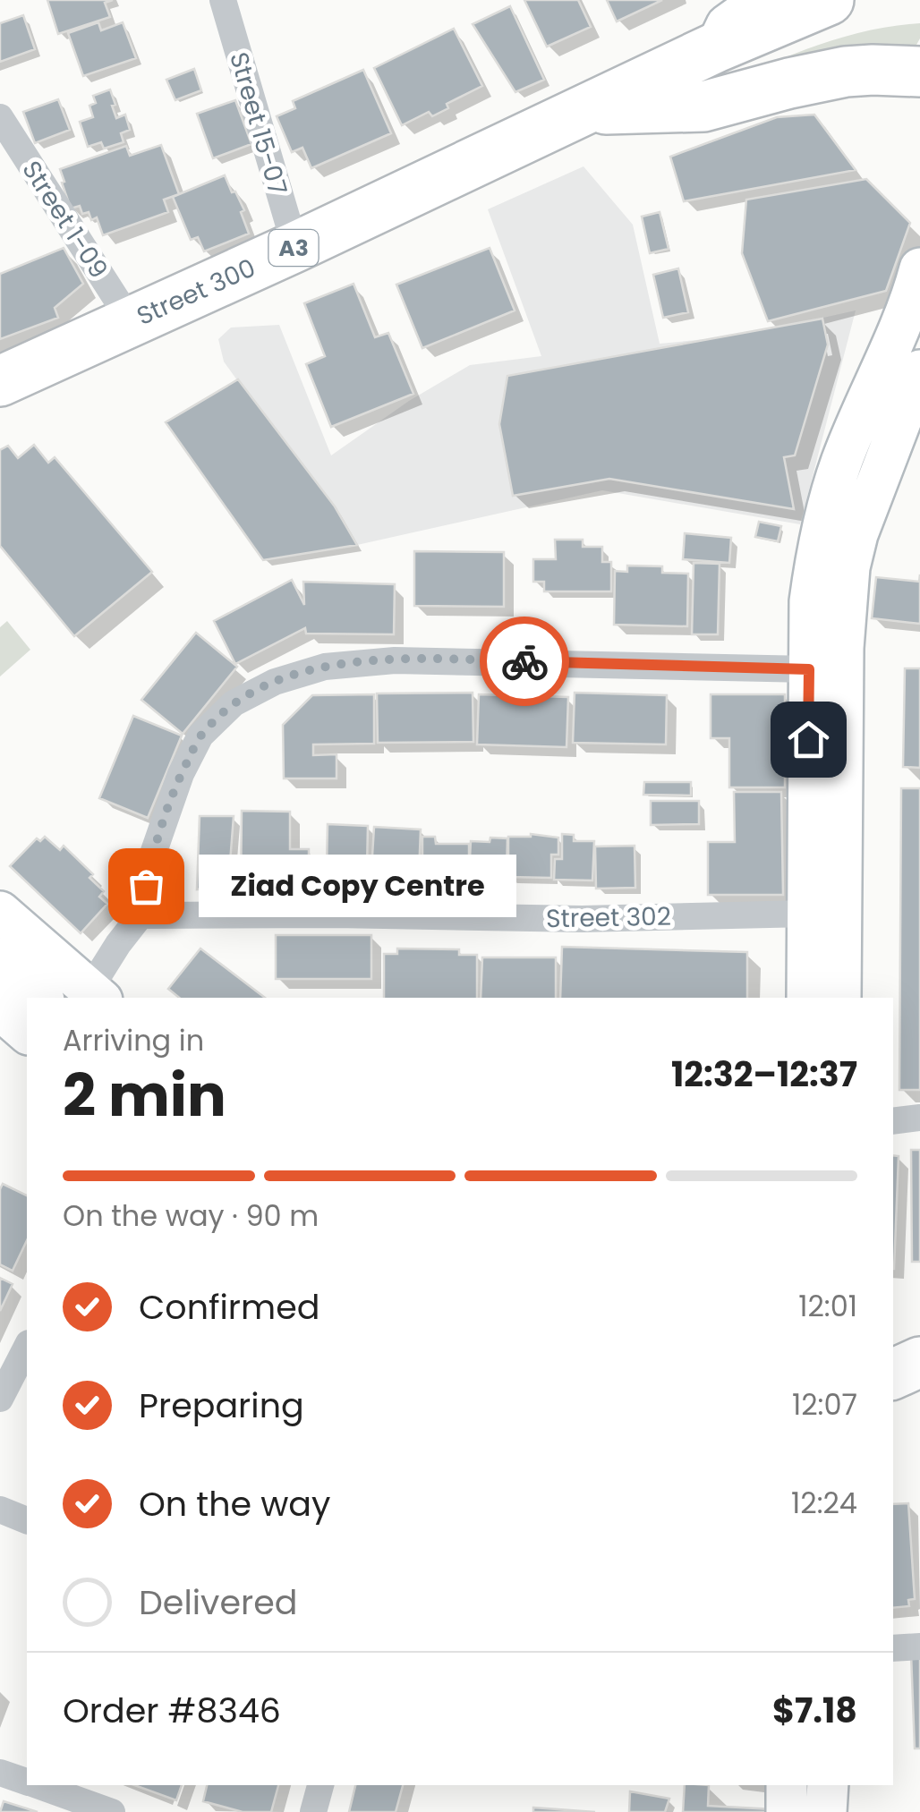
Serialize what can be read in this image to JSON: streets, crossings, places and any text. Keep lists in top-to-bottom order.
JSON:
{
  "streets": {
    "highway": ["A3", "Street 300"],
    "street": ["Street 15-07", "Street 1-09", "Street 302"]
  },
  "crossings": [
    ["Street 15-07", "Street 300"],
    ["Street 1-09", "Street 300"],
    ["A3", "Street 300"]
  ],
  "places": ["Ziad Copy Centre"],
  "page": {
    "bubble": "Ziad Copy Centre",
    "heading": ["2 min", "Arriving in", "12:32–12:37"],
    "panel": ["Order #8346", "$7.18"],
    "bar": "On the way · 90 m",
    "list": [
      ["Confirmed", "12:01"],
      ["Preparing", "12:07"],
      ["On the way", "12:24"],
      "Delivered"
    ]
  }
}
